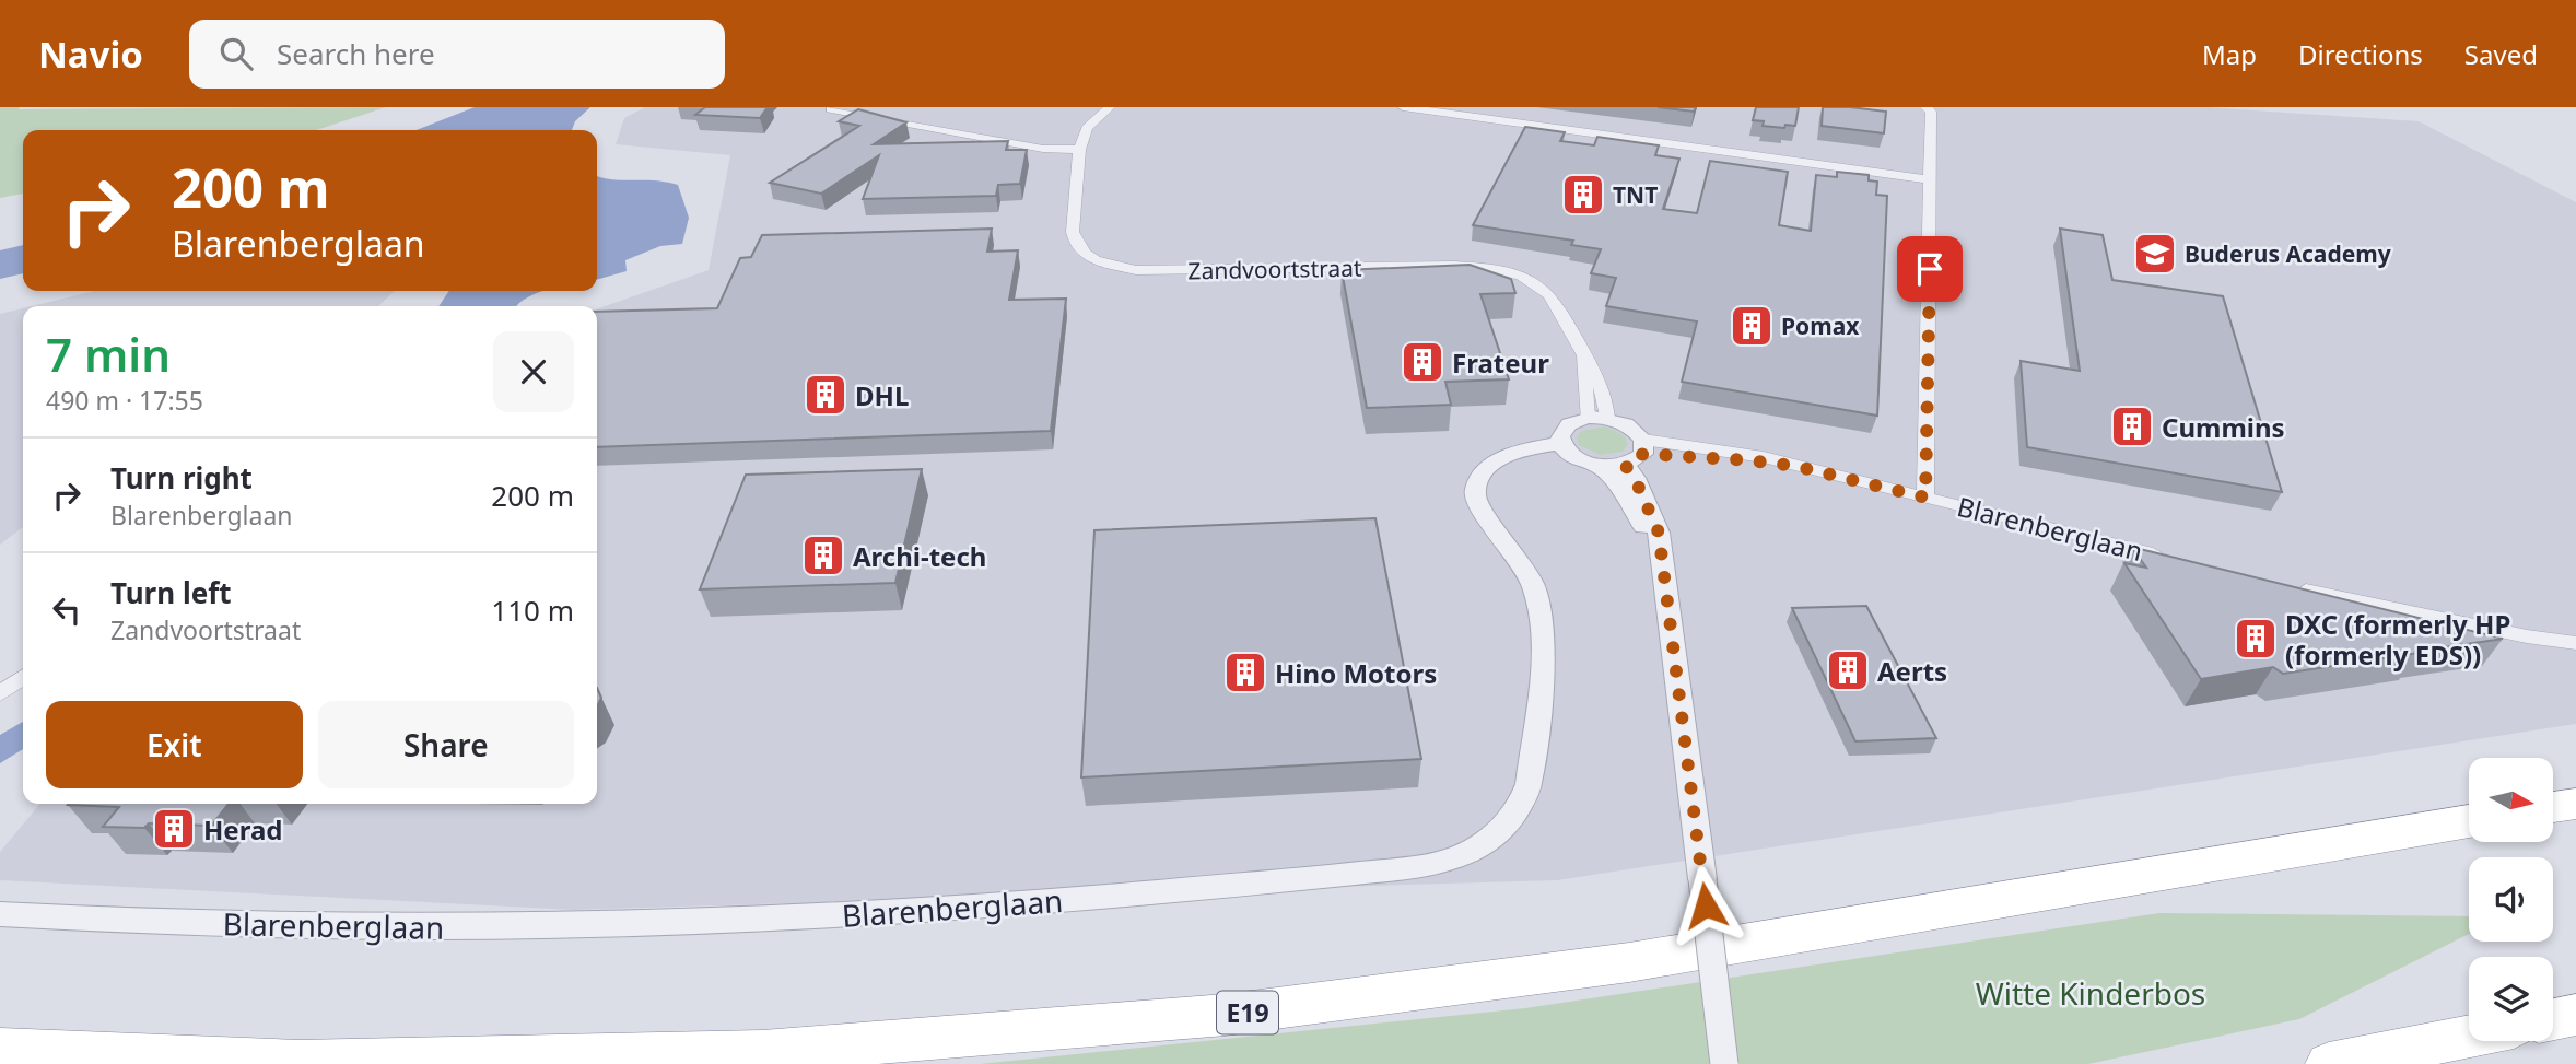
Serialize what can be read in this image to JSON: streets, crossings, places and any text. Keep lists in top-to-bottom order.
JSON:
{
  "streets": {
    "highway": ["E19"],
    "street": ["Zandvoortstraat", "Blarenberglaan"]
  },
  "parks": ["Witte Kinderbos"],
  "places": {
    "building": [
      "TNT",
      "Pomax",
      "Frateur",
      "DHL",
      "Cummins",
      "Archi-tech",
      "DXC (formerly HP (formerly EDS))",
      "Aerts",
      "Hino Motors",
      "Herad"
    ],
    "school or university": ["Buderus Academy"]
  },
  "north": "right",
  "page": {
    "header": "Navio",
    "search": "Search here",
    "nav": ["Map", "Directions", "Saved"],
    "turn": ["200 m", "Blarenberglaan"],
    "heading": ["7 min", "490 m · 17:55"],
    "list": [
      {
        "name": "Turn right",
        "note": "Blarenberglaan",
        "value": "200 m"
      },
      {
        "name": "Turn left",
        "note": "Zandvoortstraat",
        "value": "110 m"
      }
    ],
    "buttons": ["Exit", "Share"]
  }
}
